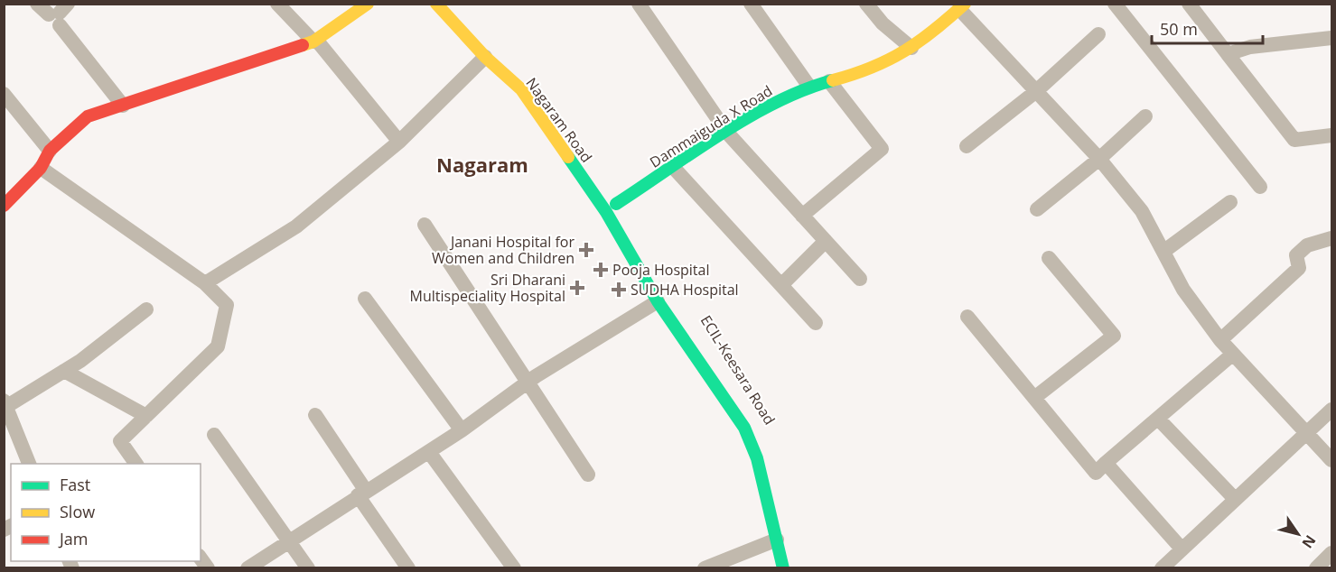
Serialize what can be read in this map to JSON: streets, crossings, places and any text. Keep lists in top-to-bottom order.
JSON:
{
  "streets": {
    "street": ["Nagaram Road", "Dammaiguda X Road", "ECIL-Keesara Road"]
  },
  "crossings": [
    ["Nagaram Road", "ECIL-Keesara Road"]
  ],
  "districts": ["Nagaram"],
  "places": {
    "health": [
      "Janani Hospital for Women and Children",
      "Pooja Hospital",
      "Sri Dharani Multispeciality Hospital",
      "SUDHA Hospital"
    ]
  },
  "legend": ["Fast", "Slow", "Jam"],
  "scale_bar": "50 m",
  "north": "bottom right"
}
